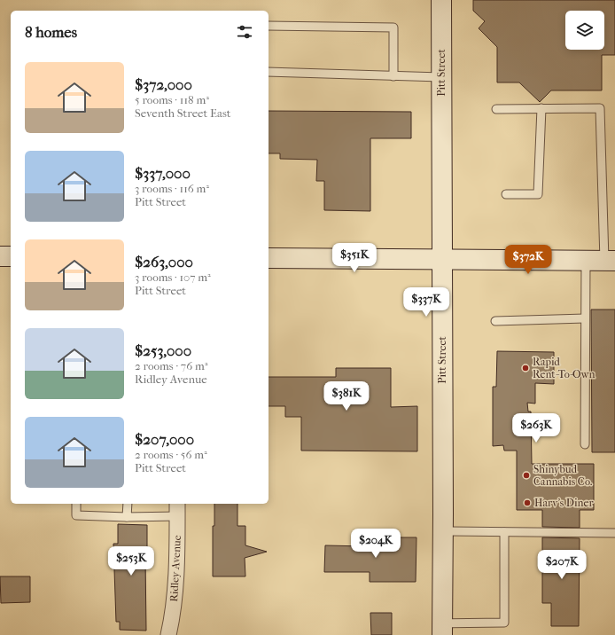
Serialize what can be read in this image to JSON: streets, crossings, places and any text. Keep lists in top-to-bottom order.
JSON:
{
  "streets": {
    "street": ["Pitt Street", "Ridley Avenue"]
  },
  "places": ["Rapid Rent-To-Own", "Shinybud Cannabis Co.", "Harv's Diner"],
  "page": {
    "heading": "8 homes",
    "list": [
      {
        "name": "$372,000",
        "note": "5 rooms · 118 m² · Seventh Street East"
      },
      {
        "name": "$337,000",
        "note": "3 rooms · 116 m² · Pitt Street"
      },
      {
        "name": "$263,000",
        "note": "3 rooms · 107 m² · Pitt Street"
      },
      {
        "name": "$253,000",
        "note": "2 rooms · 76 m² · Ridley Avenue"
      },
      {
        "name": "$207,000",
        "note": "2 rooms · 56 m² · Pitt Street"
      }
    ],
    "price": [
      "$351K",
      "$372K",
      "$337K",
      "$381K",
      "$263K",
      "$204K",
      "$253K",
      "$207K"
    ]
  }
}
